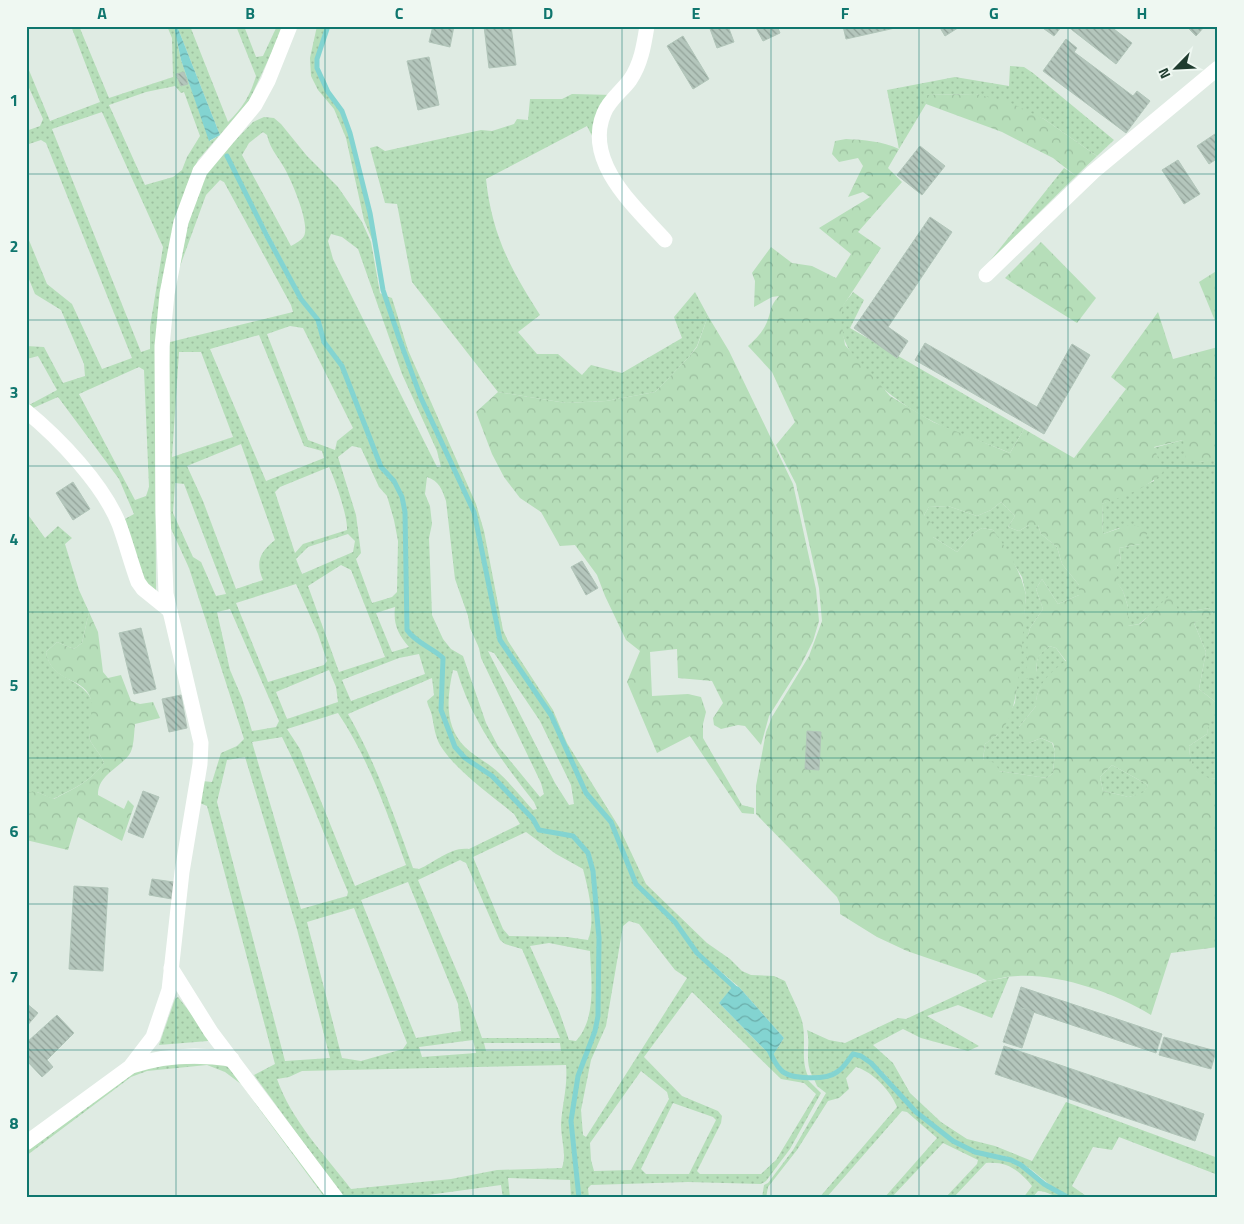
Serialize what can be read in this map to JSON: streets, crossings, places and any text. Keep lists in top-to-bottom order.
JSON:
{
  "north": "bottom left",
  "grid": {
    "columns": [
      "A",
      "B",
      "C",
      "D",
      "E",
      "F",
      "G",
      "H"
    ],
    "rows": [
      "1",
      "2",
      "3",
      "4",
      "5",
      "6",
      "7",
      "8"
    ]
  }
}
